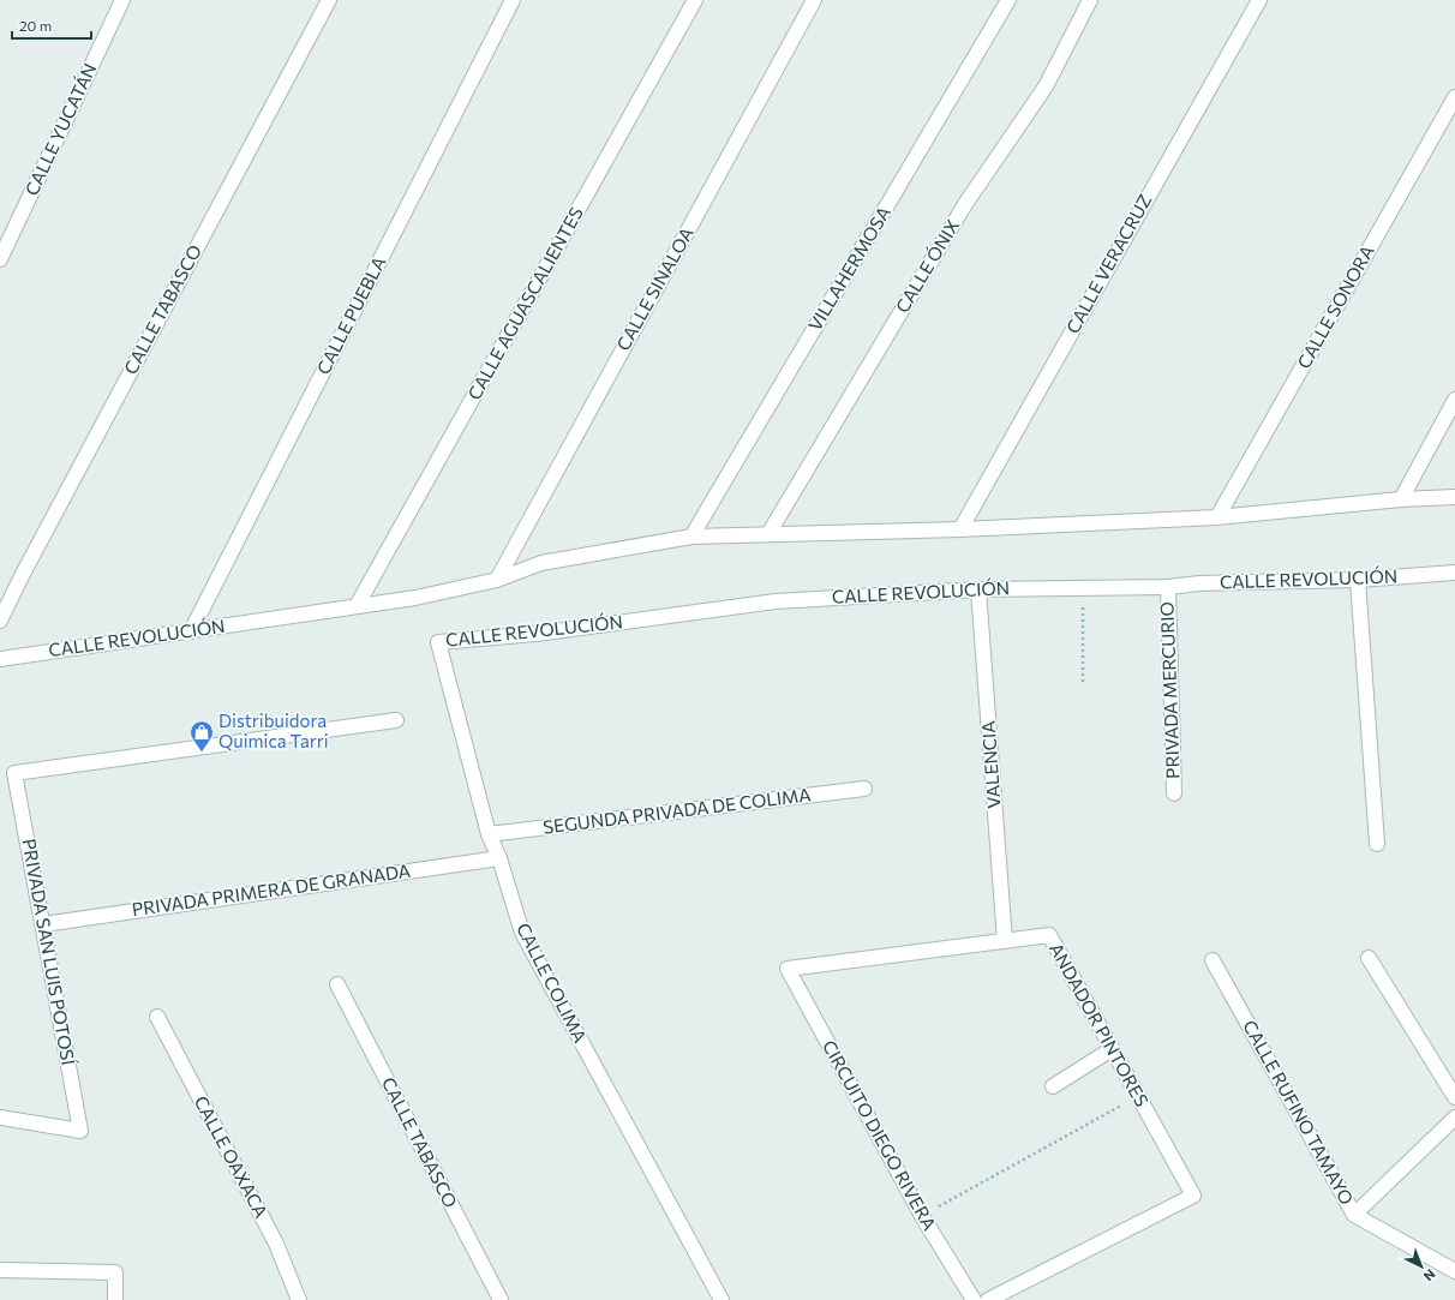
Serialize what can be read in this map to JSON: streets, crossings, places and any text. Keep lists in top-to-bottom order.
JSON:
{
  "streets": {
    "street": [
      "CALLE YUCATÁN",
      "CALLE VERACRUZ",
      "CALLE ÓNIX",
      "VILLAHERMOSA",
      "CALLE SINALOA",
      "CALLE AGUASCALIENTES",
      "CALLE SONORA",
      "CALLE TABASCO",
      "CALLE PUEBLA",
      "CALLE REVOLUCIÓN",
      "PRIVADA MERCURIO",
      "VALENCIA",
      "SEGUNDA PRIVADA DE COLIMA",
      "PRIVADA PRIMERA DE GRANADA",
      "PRIVADA SAN LUIS POTOSÍ",
      "CALLE COLIMA",
      "ANDADOR PINTORES",
      "CALLE RUFINO TAMAYO",
      "CIRCUITO DIEGO RIVERA",
      "CALLE OAXACA"
    ]
  },
  "crossings": [
    ["CALLE VERACRUZ", "CALLE REVOLUCIÓN"],
    ["CALLE ÓNIX", "CALLE REVOLUCIÓN"],
    ["VILLAHERMOSA", "CALLE REVOLUCIÓN"],
    ["CALLE SINALOA", "CALLE REVOLUCIÓN"],
    ["CALLE AGUASCALIENTES", "CALLE REVOLUCIÓN"],
    ["CALLE SONORA", "CALLE REVOLUCIÓN"],
    ["CALLE PUEBLA", "CALLE REVOLUCIÓN"],
    ["CALLE REVOLUCIÓN", "PRIVADA MERCURIO"],
    ["CALLE REVOLUCIÓN", "VALENCIA"],
    ["CALLE REVOLUCIÓN", "CALLE COLIMA"],
    ["VALENCIA", "ANDADOR PINTORES"],
    ["SEGUNDA PRIVADA DE COLIMA", "CALLE COLIMA"],
    ["PRIVADA PRIMERA DE GRANADA", "PRIVADA SAN LUIS POTOSÍ"],
    ["PRIVADA PRIMERA DE GRANADA", "CALLE COLIMA"],
    ["ANDADOR PINTORES", "CIRCUITO DIEGO RIVERA"]
  ],
  "places": {
    "shop": ["Distribuidora Quimica Tarri"]
  },
  "scale_bar": "20 m",
  "north": "bottom right"
}
